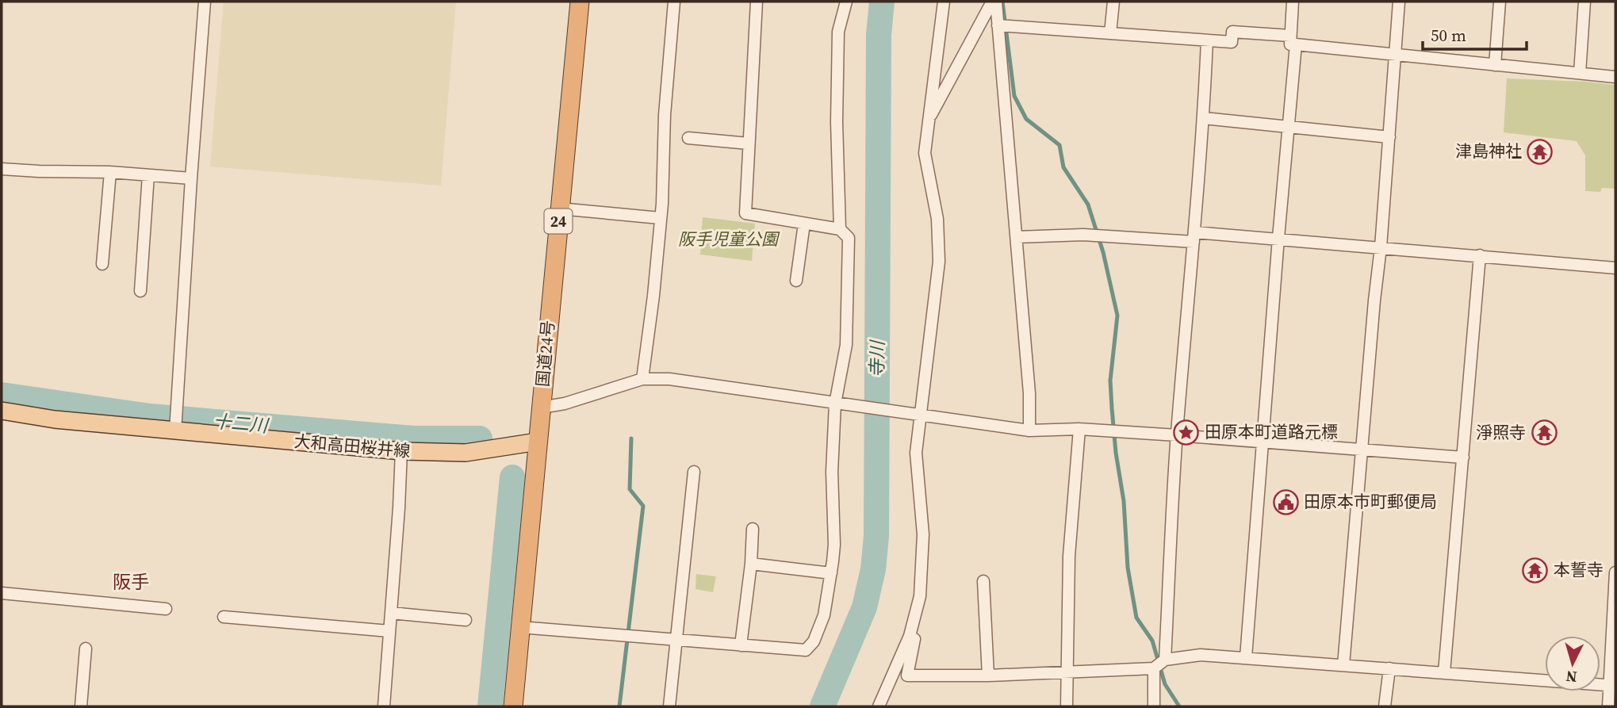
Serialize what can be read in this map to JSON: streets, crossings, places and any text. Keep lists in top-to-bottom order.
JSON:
{
  "streets": {
    "highway": ["24", "国道24号"],
    "main road": ["大和高田桜井線"]
  },
  "crossings": [
    ["国道24号", "大和高田桜井線"]
  ],
  "districts": ["阪手"],
  "water": ["寺川", "十二川"],
  "parks": ["阪手児童公園"],
  "places": {
    "temple": ["津島神社", "淨照寺", "本誓寺"],
    "place": ["田原本町道路元標"],
    "public building": ["田原本市町郵便局"]
  },
  "scale_bar": "50 m",
  "north": "bottom"
}
